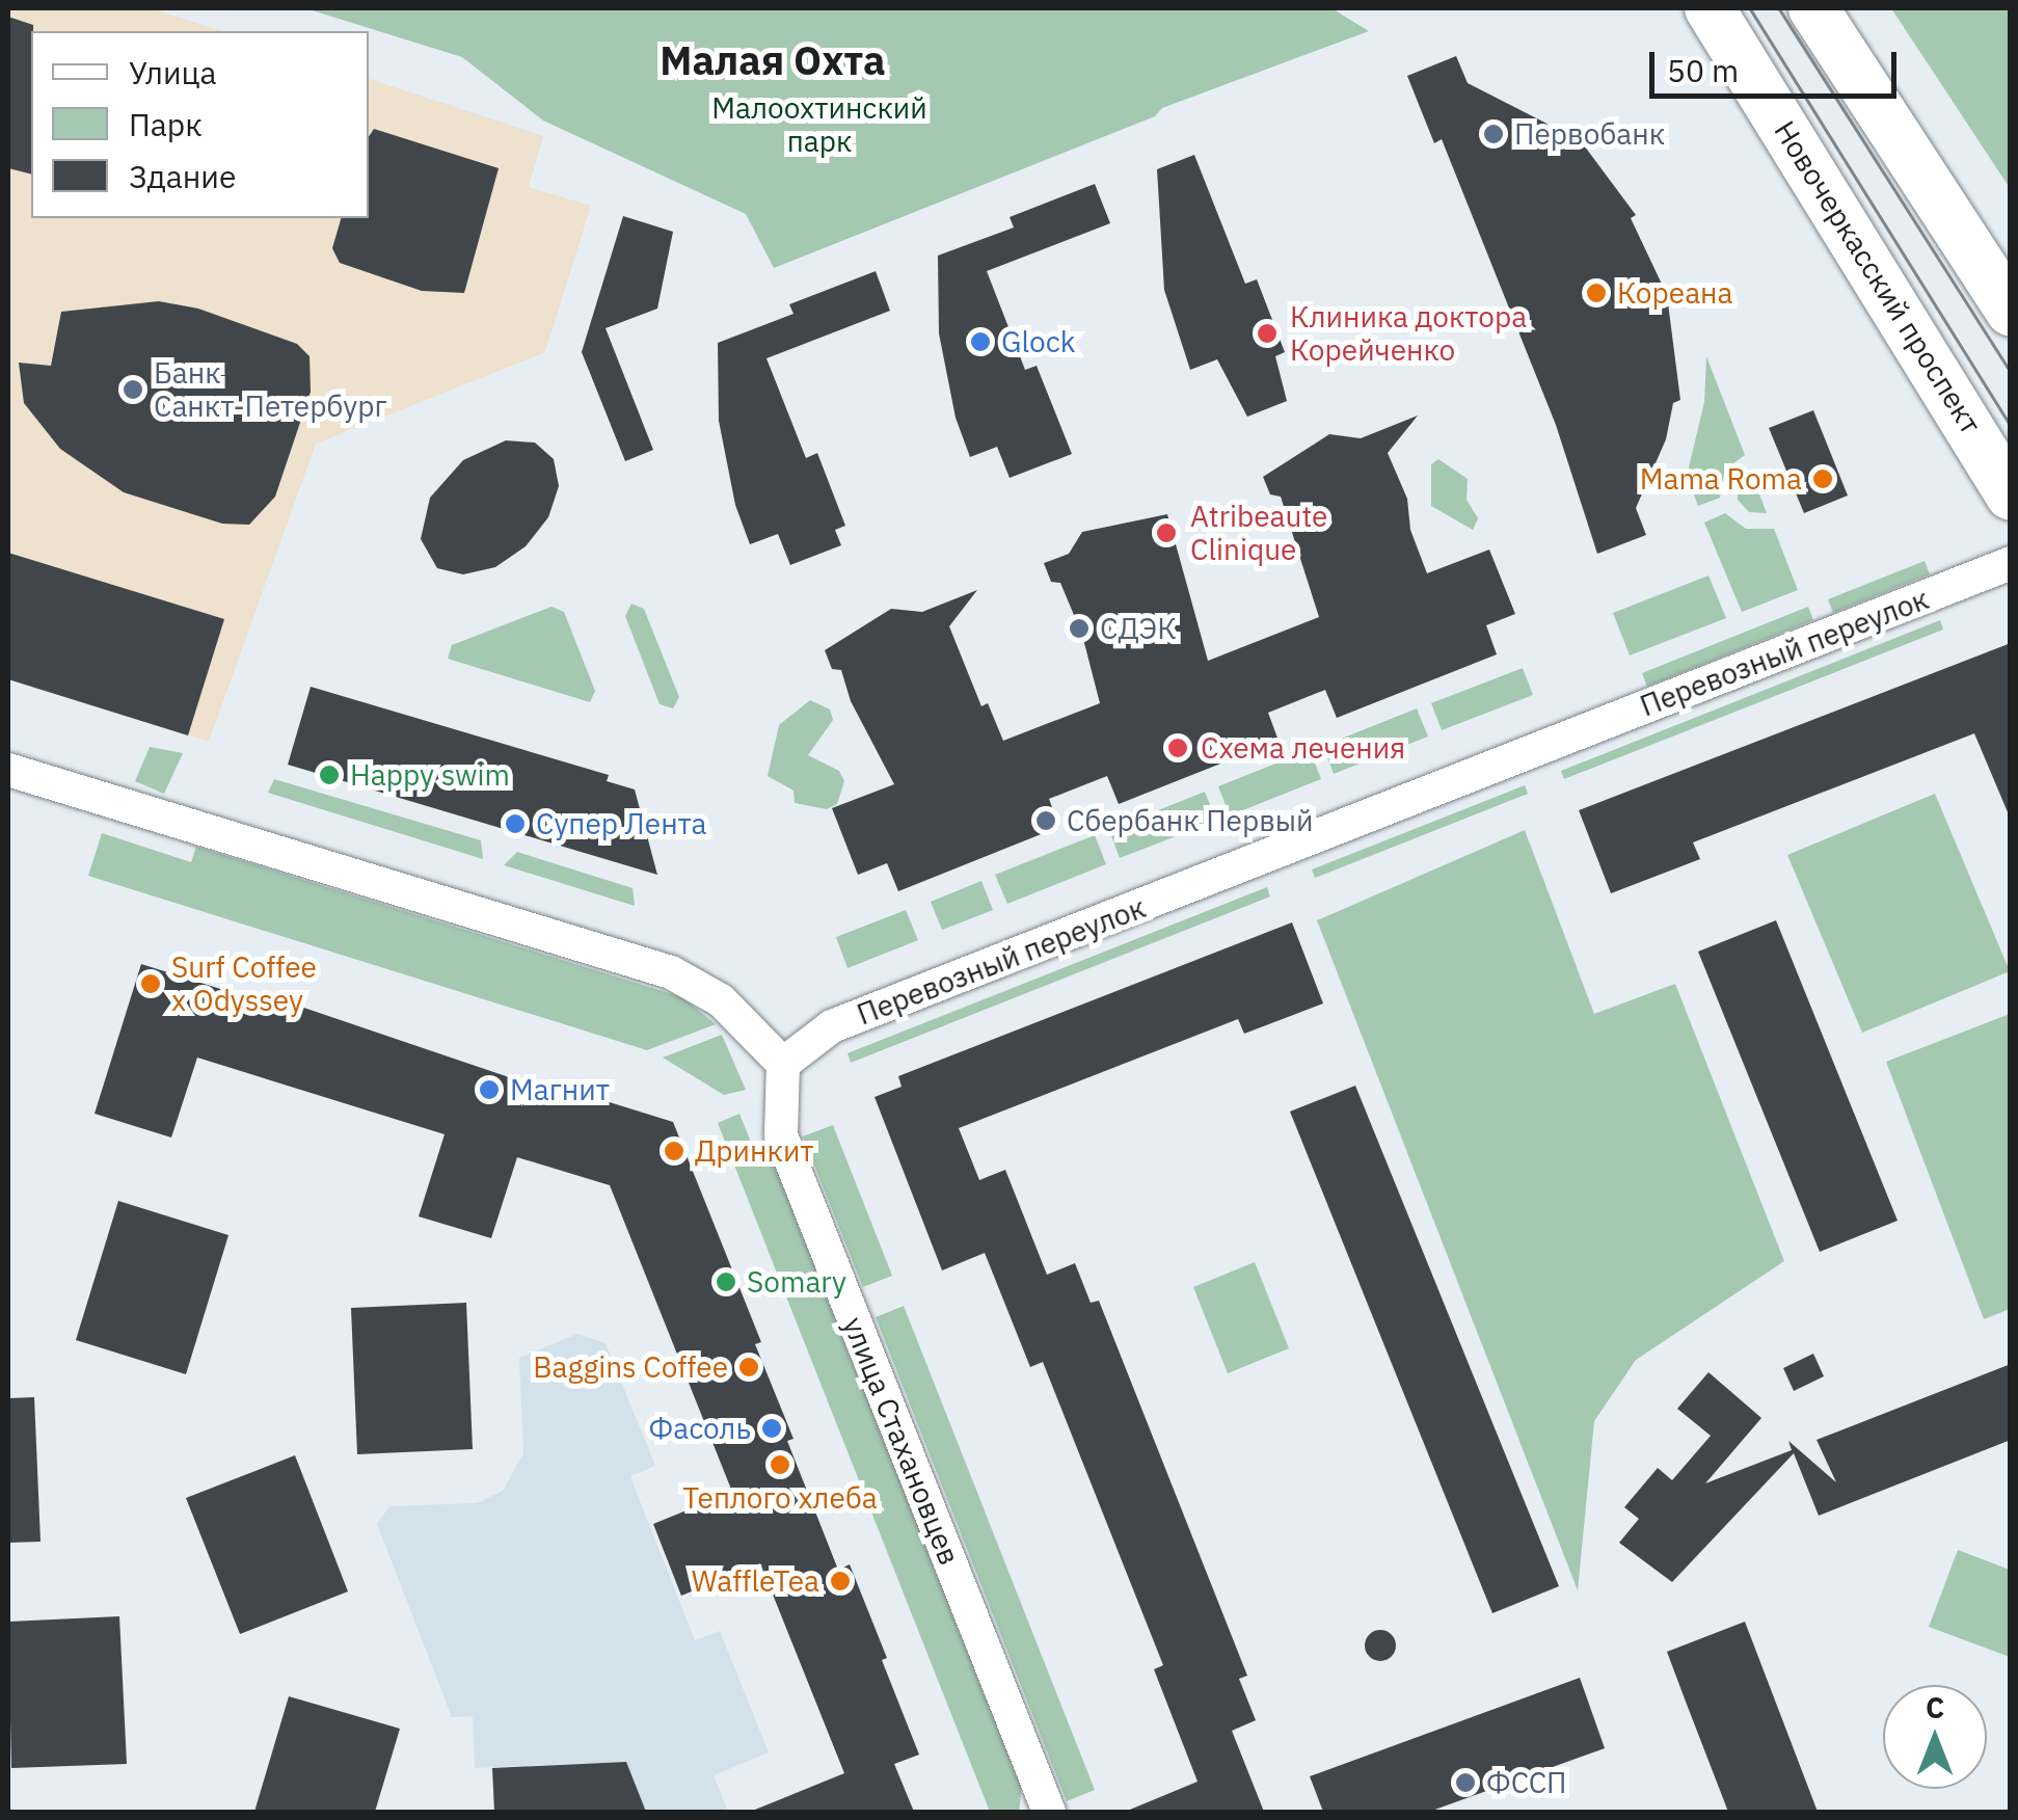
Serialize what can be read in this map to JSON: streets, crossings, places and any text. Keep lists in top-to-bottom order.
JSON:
{
  "streets": {
    "main road": ["Новочеркасский проспект"],
    "street": ["Перевозный переулок", "улица Стахановцев"]
  },
  "crossings": [
    ["Перевозный переулок", "улица Стахановцев"]
  ],
  "districts": ["Малая Охта"],
  "parks": ["Малоохтинский парк"],
  "places": [
    "Первобанк",
    "Кореана",
    "Клиника доктора Корейченко",
    "Glock",
    "Банк Санкт-Петербург",
    "Mama Roma",
    "Atribeaute Clinique",
    "СДЭК",
    "Схема лечения",
    "Happy swim",
    "Сбербанк Первый",
    "Супер Лента",
    "Surf Coffee х Odyssey",
    "Магнит",
    "Дринкит",
    "Somary",
    "Baggins Coffee",
    "Фасоль",
    "Теплого хлеба",
    "WaffleTea",
    "ФССП"
  ],
  "legend": ["Улица", "Парк", "Здание"],
  "scale_bar": "50 m",
  "north": "top"
}
